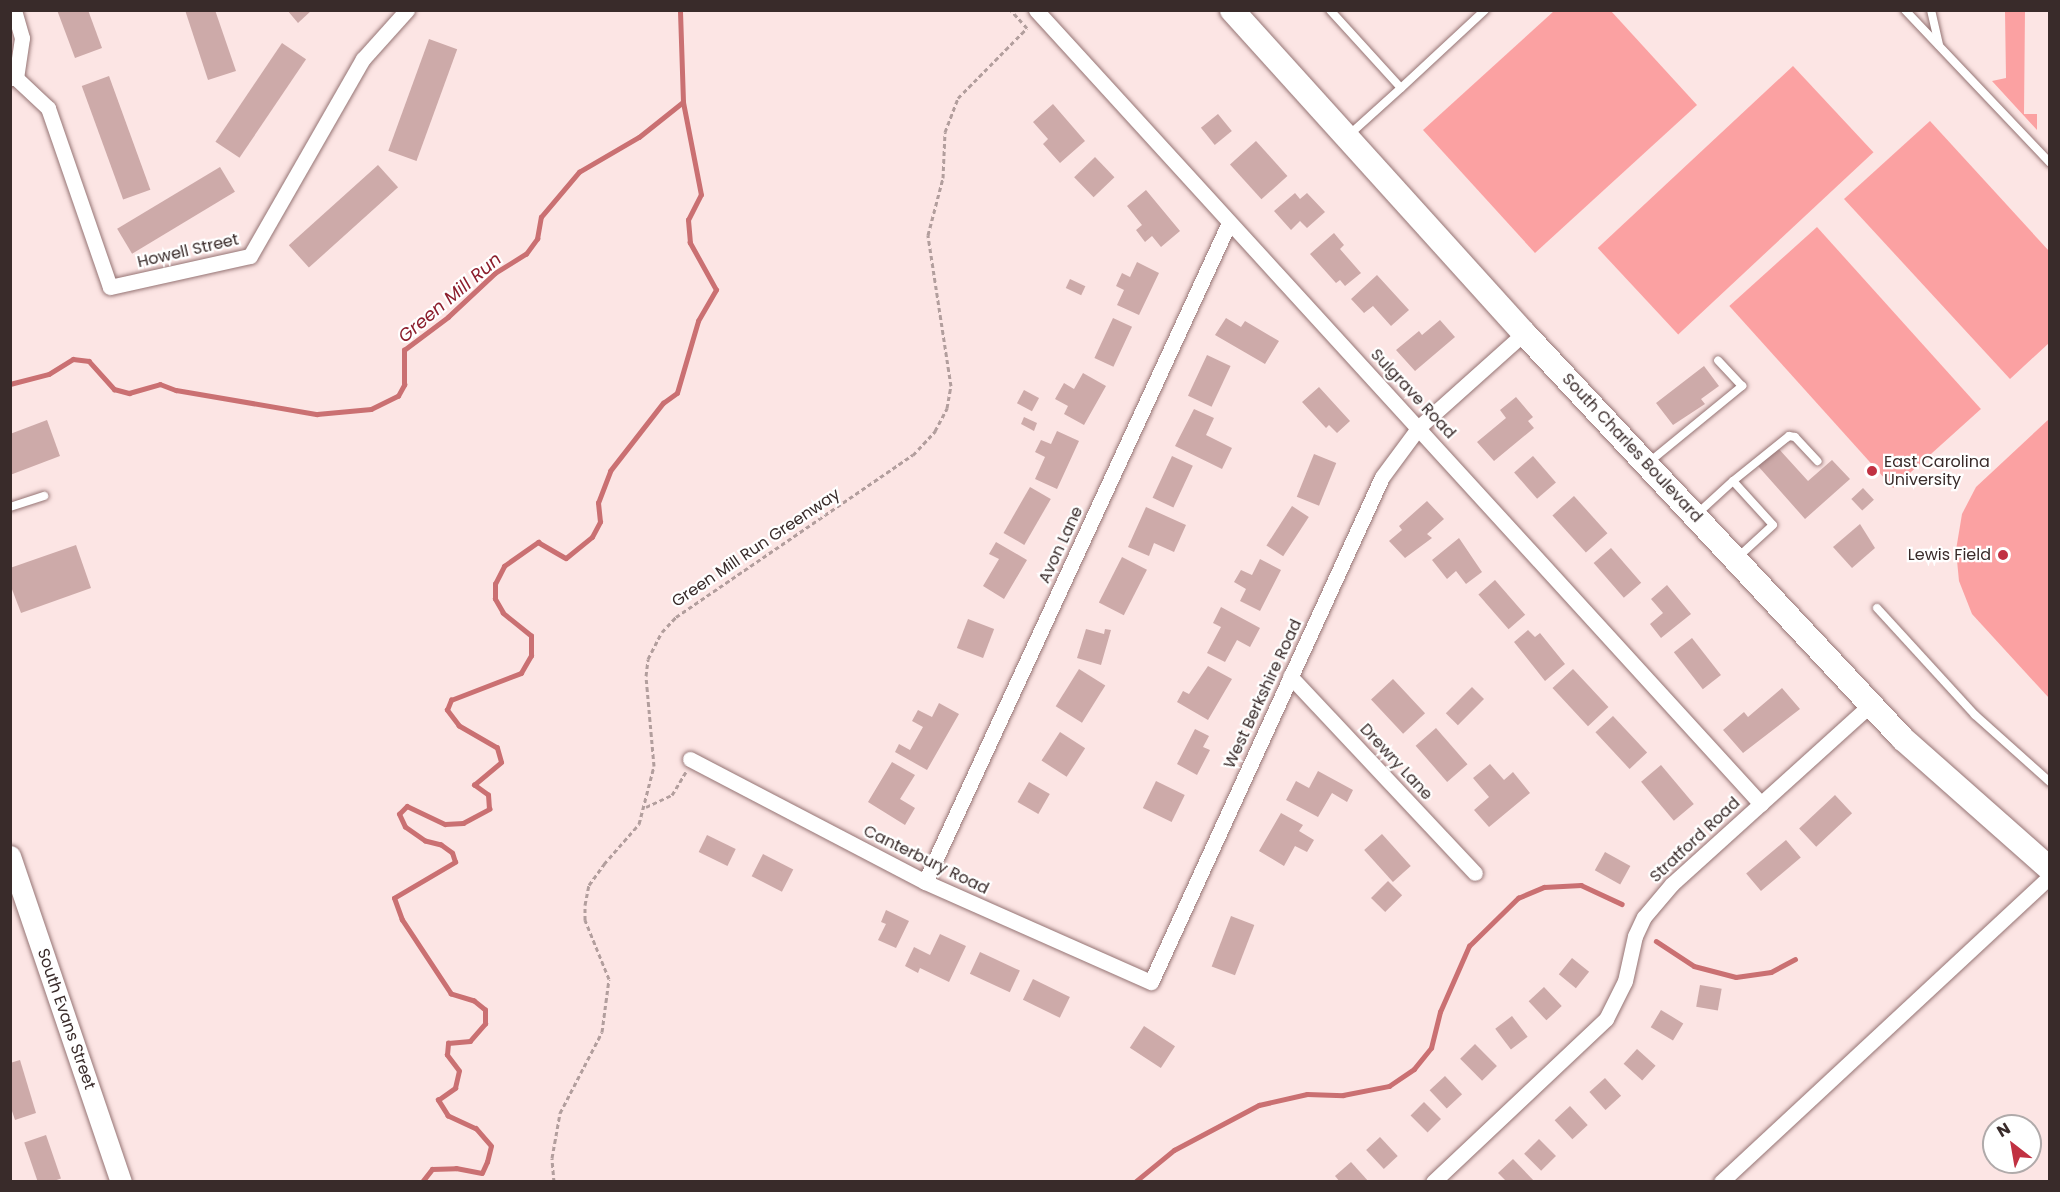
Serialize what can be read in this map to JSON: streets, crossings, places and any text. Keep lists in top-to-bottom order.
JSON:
{
  "streets": {
    "main road": ["South Charles Boulevard", "South Evans Street"],
    "street": [
      "Howell Street",
      "Sulgrave Road",
      "Avon Lane",
      "West Berkshire Road",
      "Drewry Lane",
      "Stratford Road",
      "Canterbury Road"
    ],
    "path": ["Green Mill Run Greenway"]
  },
  "crossings": [
    ["Sulgrave Road", "Avon Lane"],
    ["Sulgrave Road", "West Berkshire Road"],
    ["Sulgrave Road", "Stratford Road"],
    ["South Charles Boulevard", "West Berkshire Road"],
    ["South Charles Boulevard", "Stratford Road"],
    ["Avon Lane", "Canterbury Road"],
    ["West Berkshire Road", "Drewry Lane"],
    ["West Berkshire Road", "Canterbury Road"]
  ],
  "water": ["Green Mill Run"],
  "places": ["East Carolina University", "Lewis Field"],
  "north": "top left"
}
